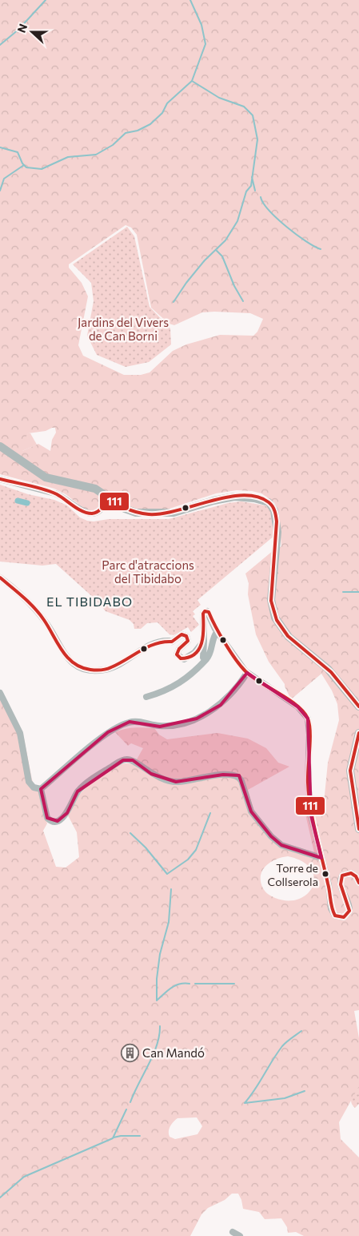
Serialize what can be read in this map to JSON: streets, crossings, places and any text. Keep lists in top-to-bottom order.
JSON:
{
  "districts": ["EL TIBIDABO"],
  "parks": ["Jardins del Vivers de Can Borni", "Parc d'atraccions del Tibidabo"],
  "places": {
    "other": ["Torre de Collserola"],
    "building": ["Can Mandó"]
  },
  "lines": ["transit line 111"],
  "north": "left"
}
